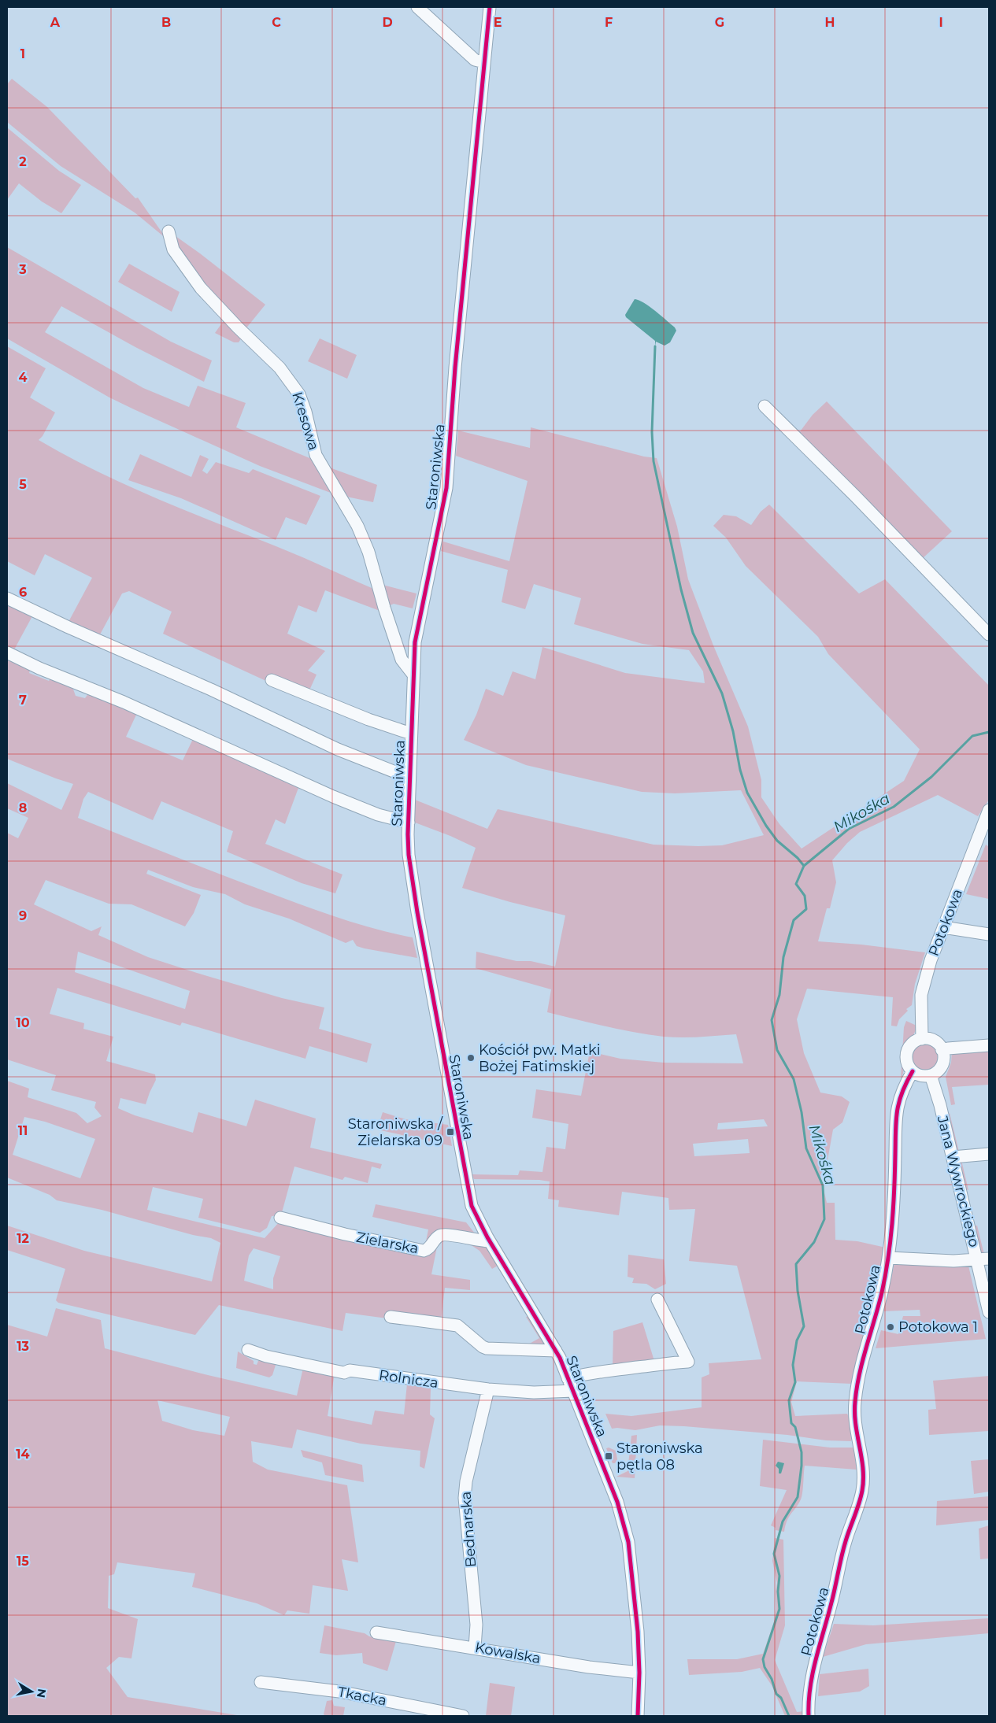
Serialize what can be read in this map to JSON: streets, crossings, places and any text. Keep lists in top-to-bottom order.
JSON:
{
  "streets": {
    "street": [
      "Kresowa",
      "Staroniwska",
      "Potokowa",
      "Jana Wywrockiego",
      "Zielarska",
      "Rolnicza",
      "Bednarska",
      "Kowalska",
      "Tkacka"
    ]
  },
  "crossings": [
    ["Kresowa", "Staroniwska"],
    ["Staroniwska", "Zielarska"],
    ["Staroniwska", "Rolnicza"],
    ["Staroniwska", "Kowalska"],
    ["Potokowa", "Jana Wywrockiego"],
    ["Rolnicza", "Bednarska"],
    ["Bednarska", "Kowalska"]
  ],
  "water": ["Mikośka"],
  "places": {
    "other": ["Kościół pw. Matki Bożej Fatimskiej", "Potokowa 1"],
    "transit": ["Staroniwska / Zielarska 09", "Staroniwska pętla 08"]
  },
  "north": "right",
  "grid": {
    "columns": [
      "A",
      "B",
      "C",
      "D",
      "E",
      "F",
      "G",
      "H",
      "I"
    ],
    "rows": [
      "1",
      "2",
      "3",
      "4",
      "5",
      "6",
      "7",
      "8",
      "9",
      "10",
      "11",
      "12",
      "13",
      "14",
      "15"
    ]
  }
}
